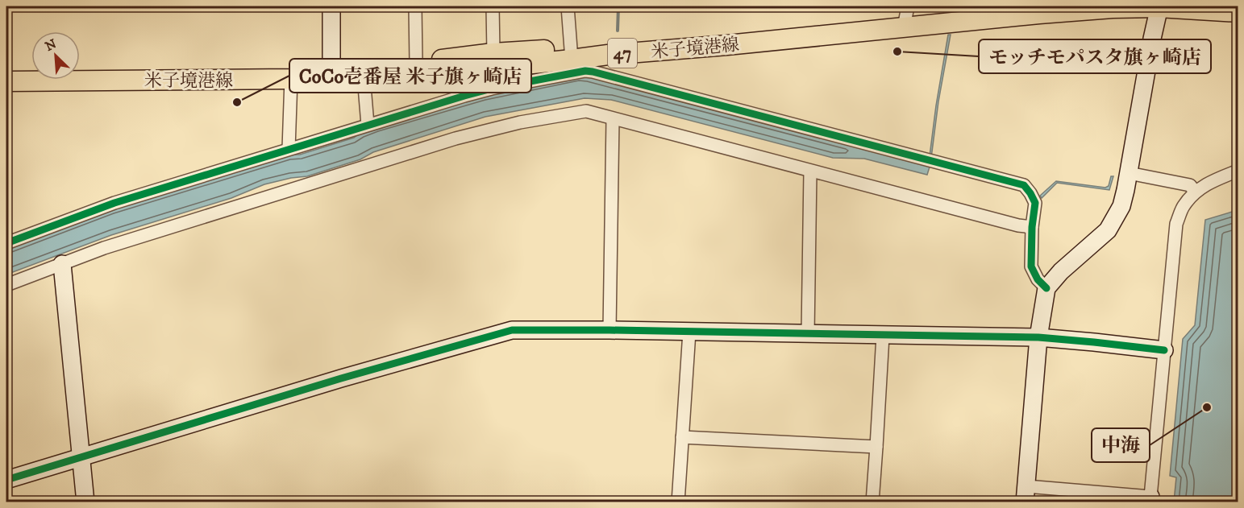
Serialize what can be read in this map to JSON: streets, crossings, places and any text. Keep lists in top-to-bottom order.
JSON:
{
  "streets": {
    "main road": ["米子境港線", "47"]
  },
  "places": ["モッチモパスタ旗ヶ崎店", "CoCo壱番屋 米子旗ヶ崎店", "中海"],
  "north": "top left"
}
